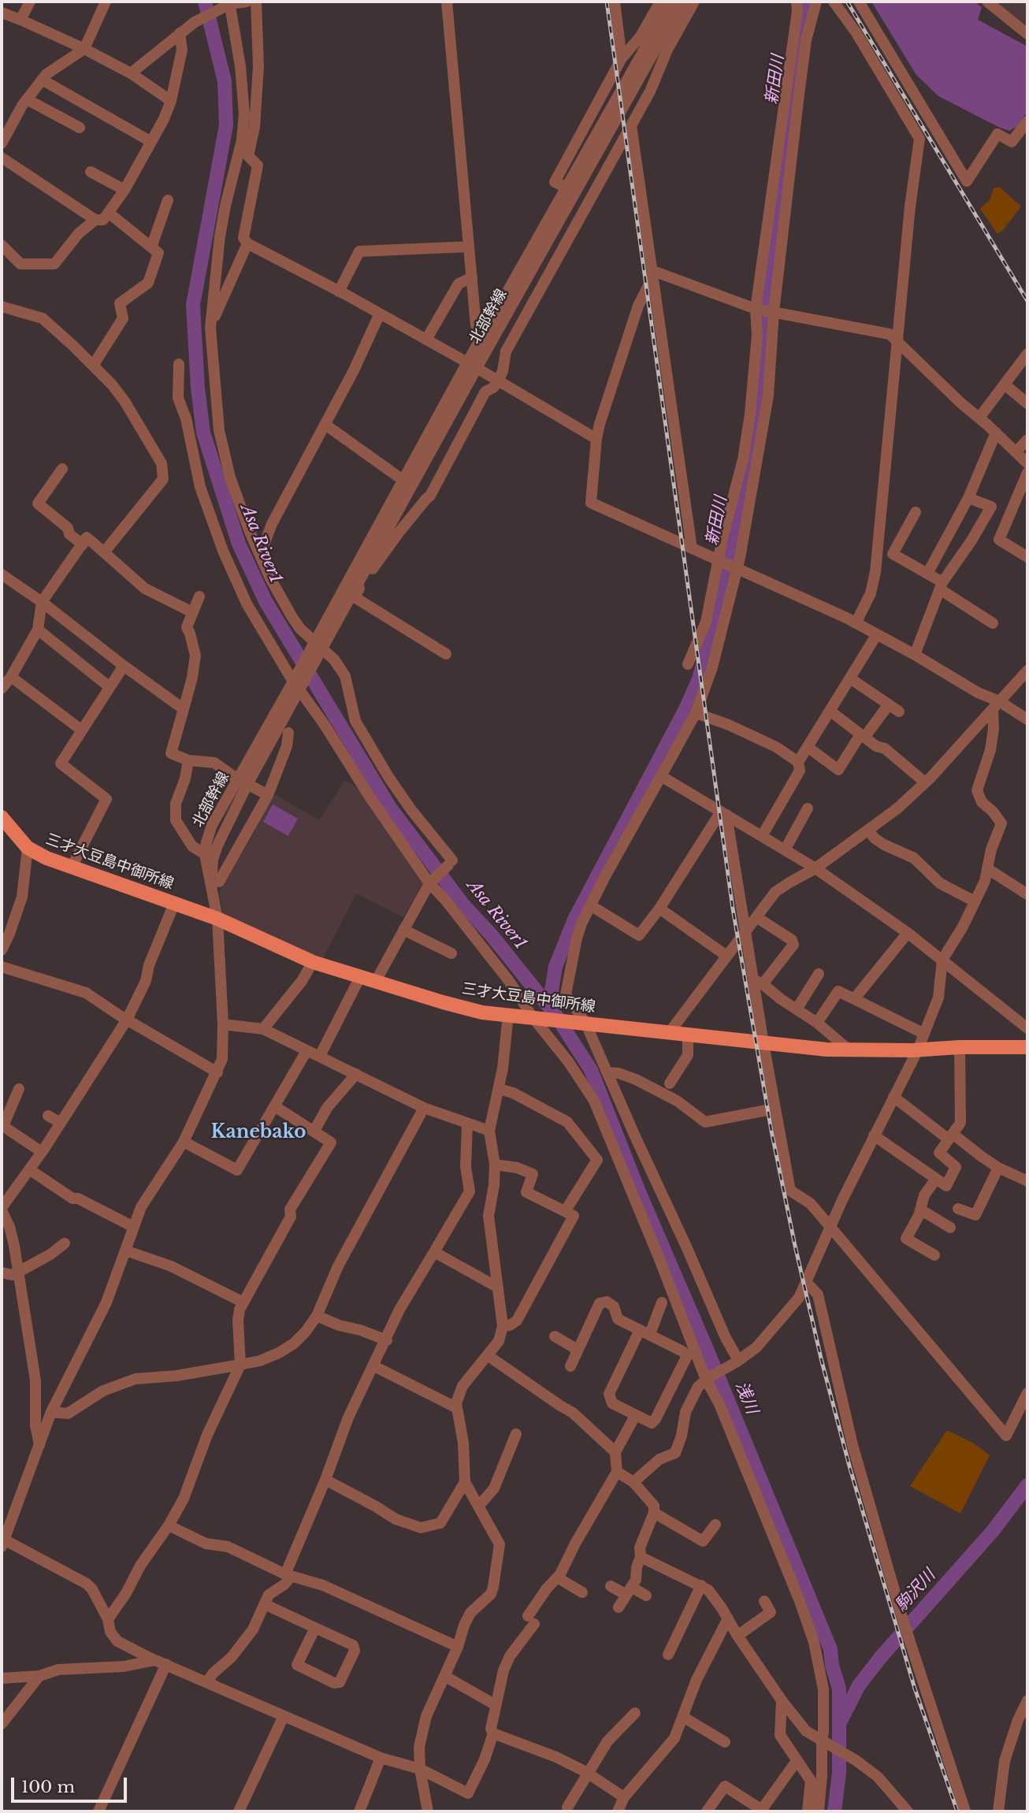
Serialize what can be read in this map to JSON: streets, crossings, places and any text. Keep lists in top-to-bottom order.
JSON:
{
  "streets": {
    "main road": ["三才大豆島中御所線"],
    "street": ["北部幹線"]
  },
  "districts": ["Kanebako"],
  "water": [
    "新田川",
    "Asa River1",
    "浅川",
    "駒沢川"
  ],
  "scale_bar": "100 m"
}
